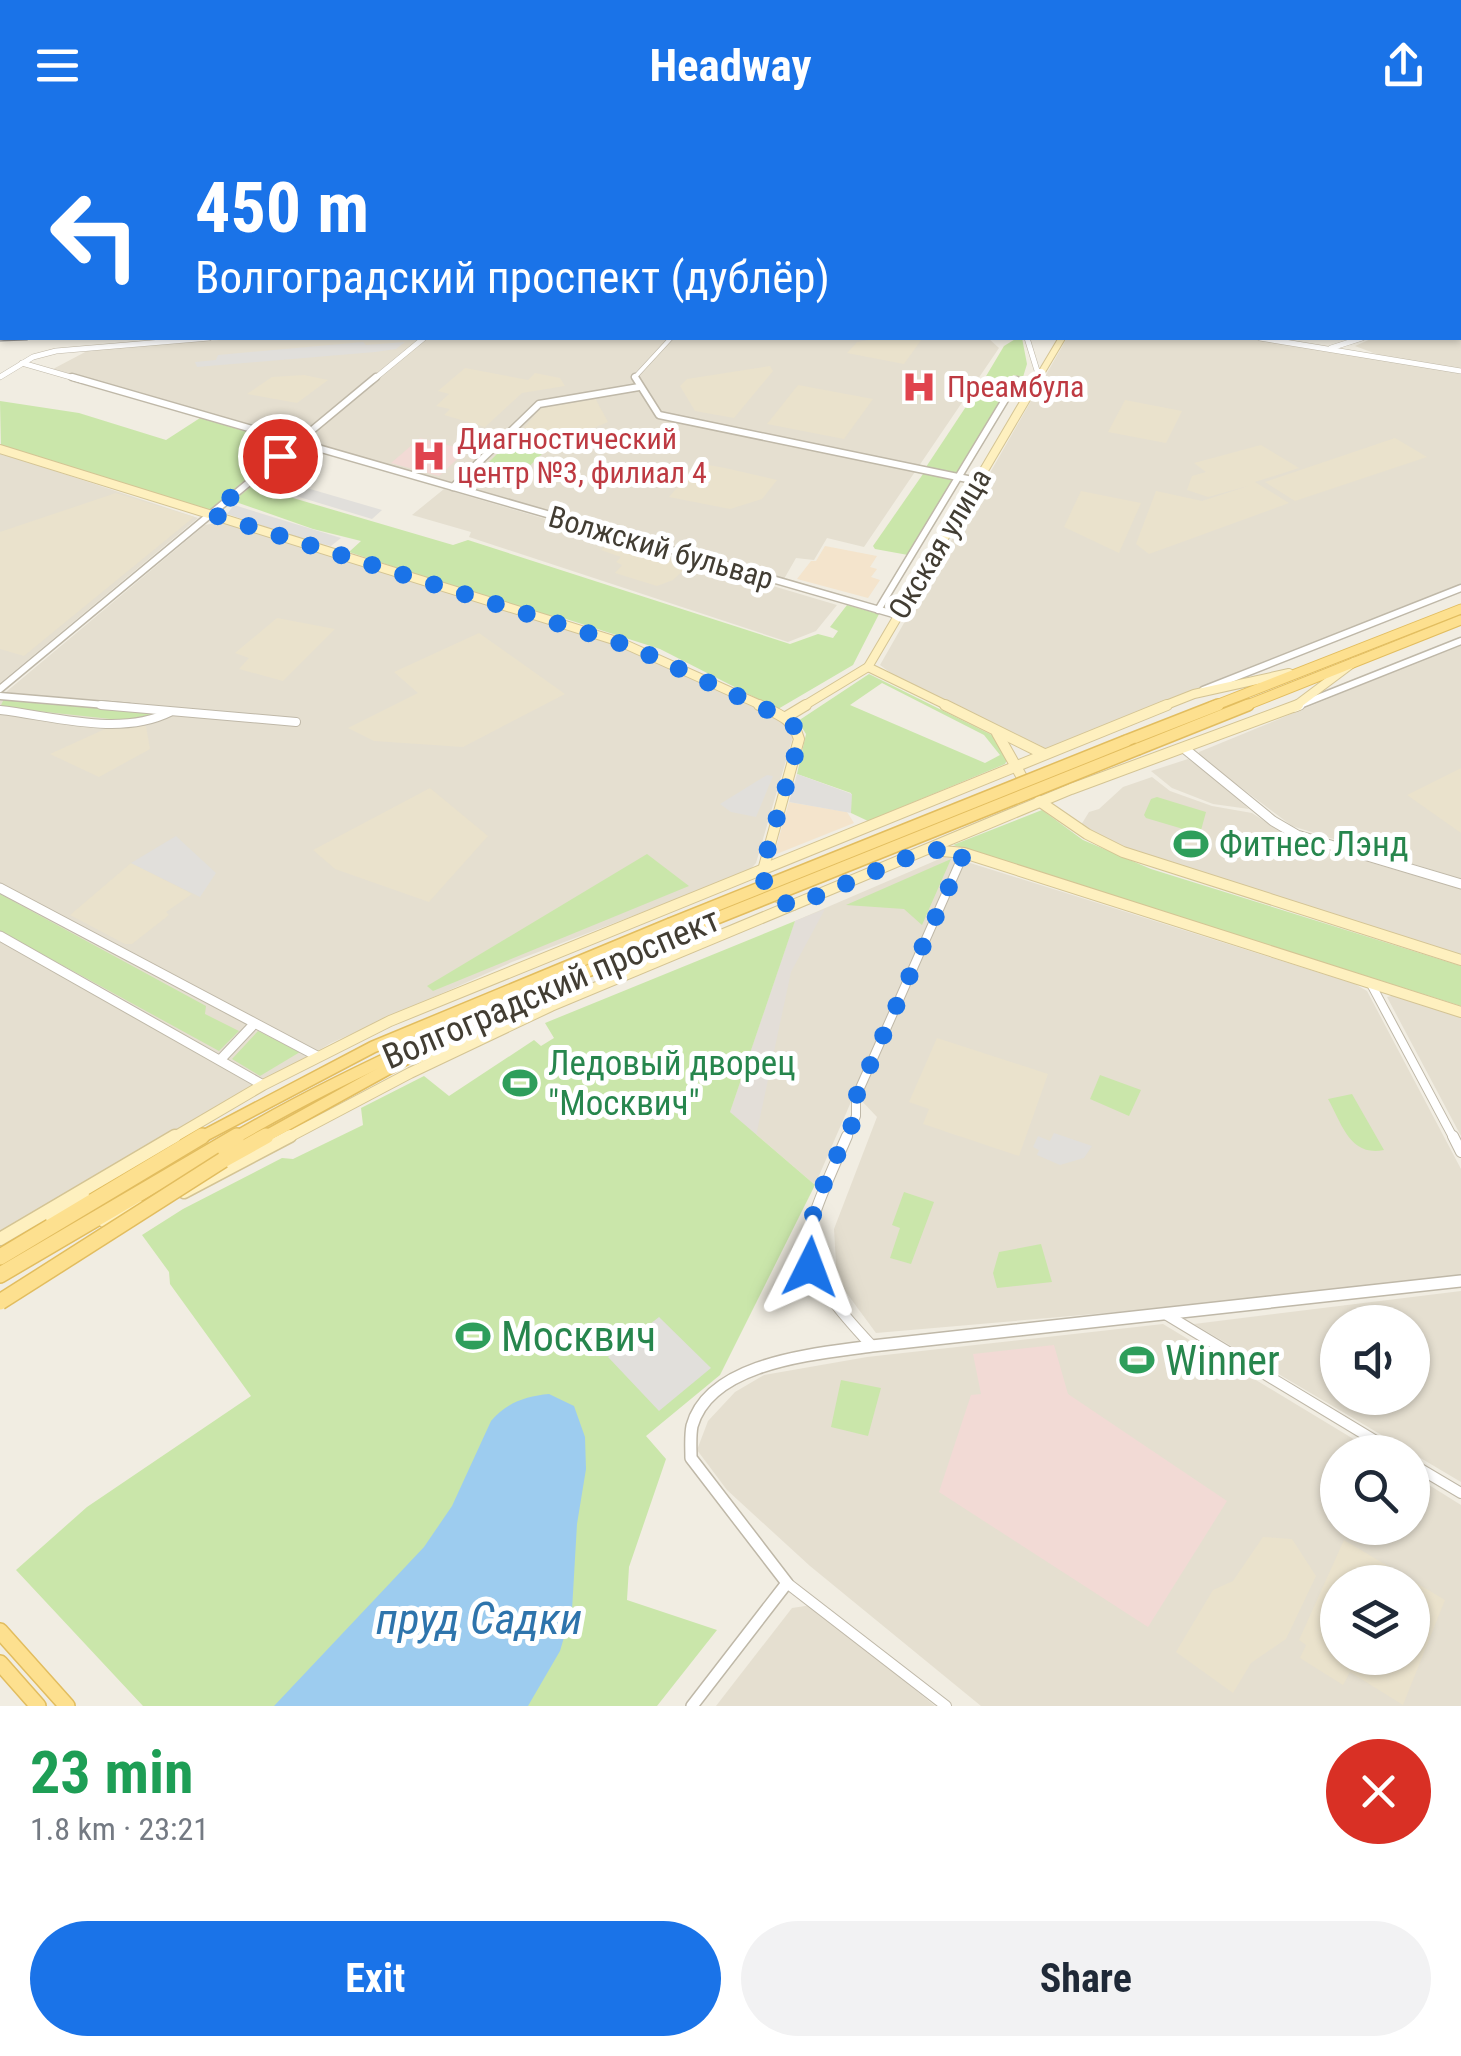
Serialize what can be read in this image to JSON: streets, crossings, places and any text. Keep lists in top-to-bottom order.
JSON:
{
  "streets": {
    "main road": ["Окская улица", "Волгоградский проспект"],
    "street": ["Волжский бульвар"]
  },
  "crossings": [
    ["Окская улица", "Волжский бульвар"]
  ],
  "water": ["пруд Садки"],
  "places": {
    "hospital": ["Преамбула", "Диагностический центр №3, филиал 4"],
    "sports": [
      "Фитнес Лэнд",
      "Ледовый дворец \"Москвич\"",
      "Москвич",
      "Winner"
    ]
  },
  "page": {
    "header": "Headway",
    "turn": ["450 m", "Волгоградский проспект (дублёр)"],
    "heading": ["23 min", "1.8 km · 23:21"],
    "buttons": ["Exit", "Share"]
  }
}
